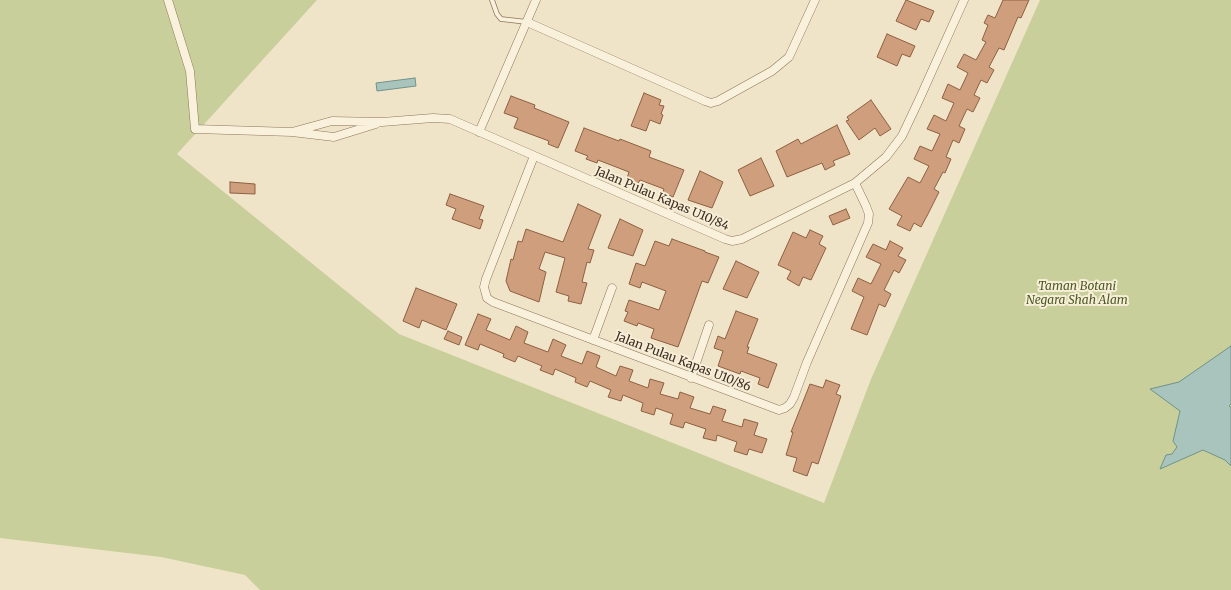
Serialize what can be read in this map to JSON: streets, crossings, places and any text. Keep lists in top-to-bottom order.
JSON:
{
  "streets": {
    "street": ["Jalan Pulau Kapas U10/84", "Jalan Pulau Kapas U10/86"]
  },
  "crossings": [
    ["Jalan Pulau Kapas U10/84", "Jalan Pulau Kapas U10/86"]
  ],
  "parks": ["Taman Botani Negara Shah Alam"]
}
